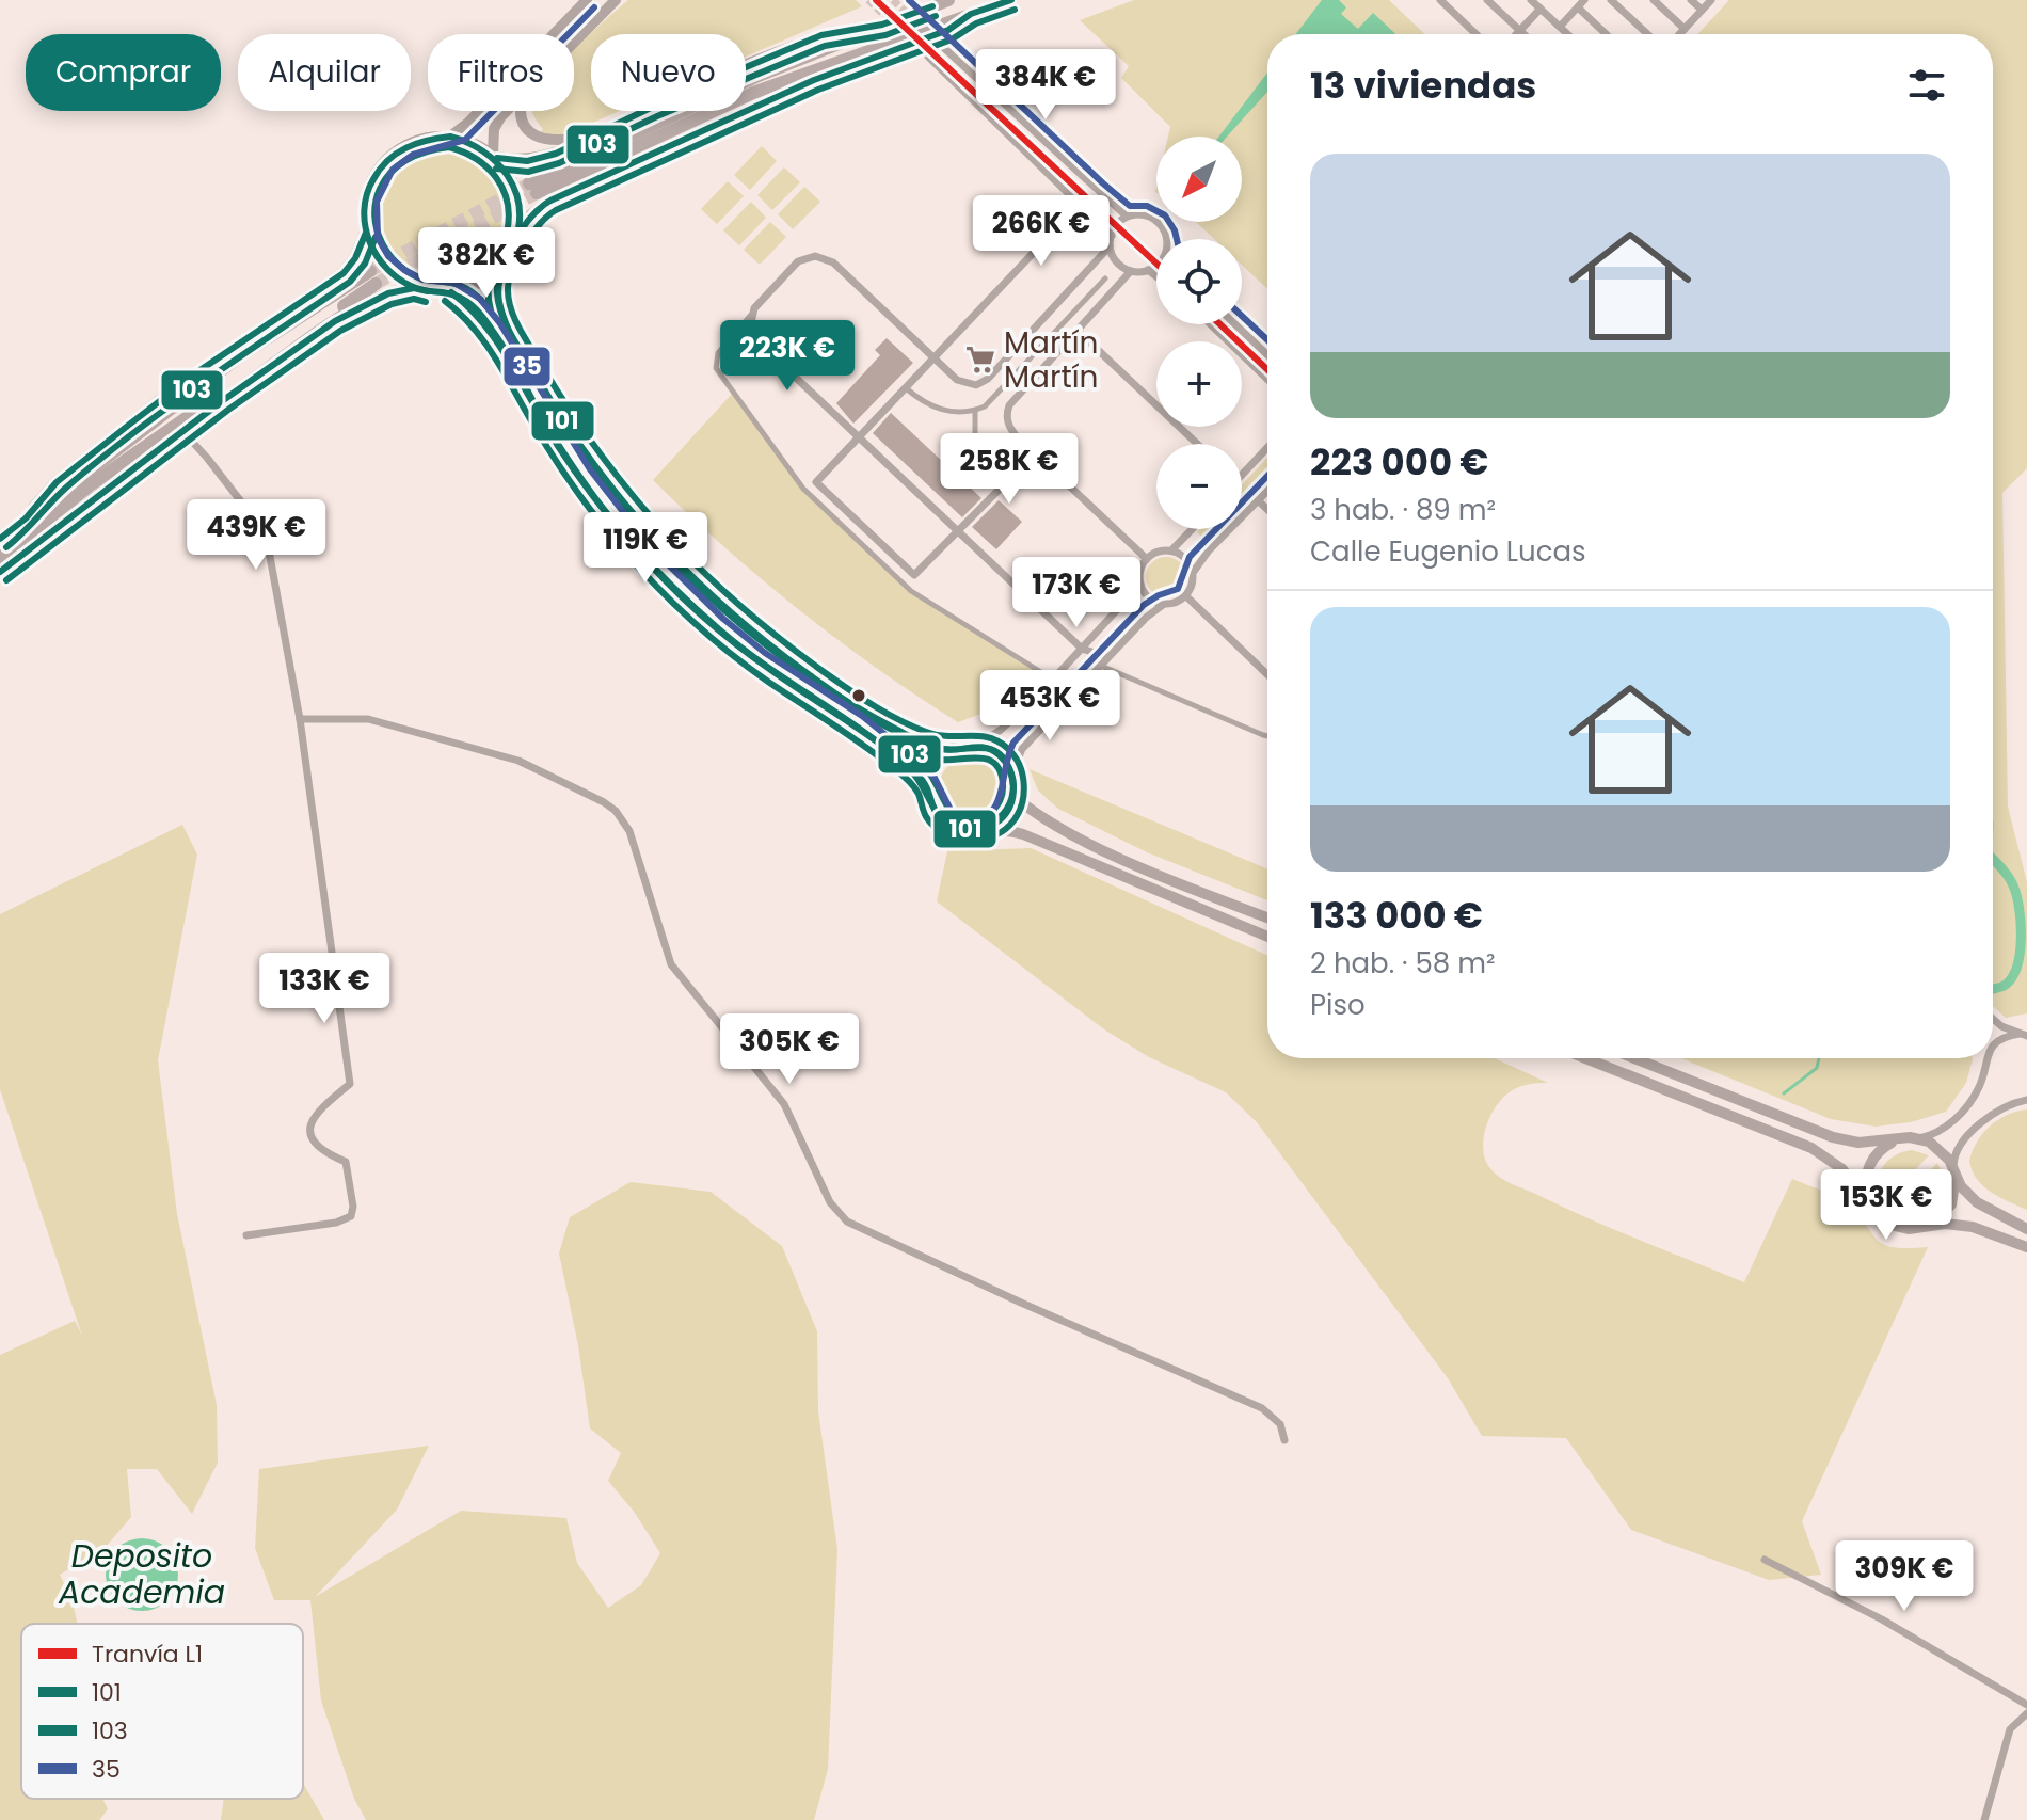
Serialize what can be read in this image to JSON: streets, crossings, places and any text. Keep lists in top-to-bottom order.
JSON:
{
  "water": ["Deposito Academia"],
  "places": {
    "supermarket": ["Martín Martín"]
  },
  "lines": [
    "tram line L1",
    "transit line 101",
    "transit line 35",
    "transit line 103"
  ],
  "legend": [
    "Tranvía L1",
    "101",
    "103",
    "35"
  ],
  "north": "bottom left",
  "page": {
    "chip": [
      "Comprar",
      "Alquilar",
      "Filtros",
      "Nuevo"
    ],
    "heading": "13 viviendas",
    "price": [
      "384K €",
      "266K €",
      "382K €",
      "223K €",
      "258K €",
      "439K €",
      "119K €",
      "173K €",
      "453K €",
      "133K €",
      "305K €",
      "153K €",
      "309K €"
    ],
    "map_buttons": ["+", "−"],
    "list": [
      {
        "name": "223 000 €",
        "note": "3 hab. · 89 m² · Calle Eugenio Lucas"
      },
      {
        "name": "133 000 €",
        "note": "2 hab. · 58 m² · Piso"
      }
    ]
  }
}
